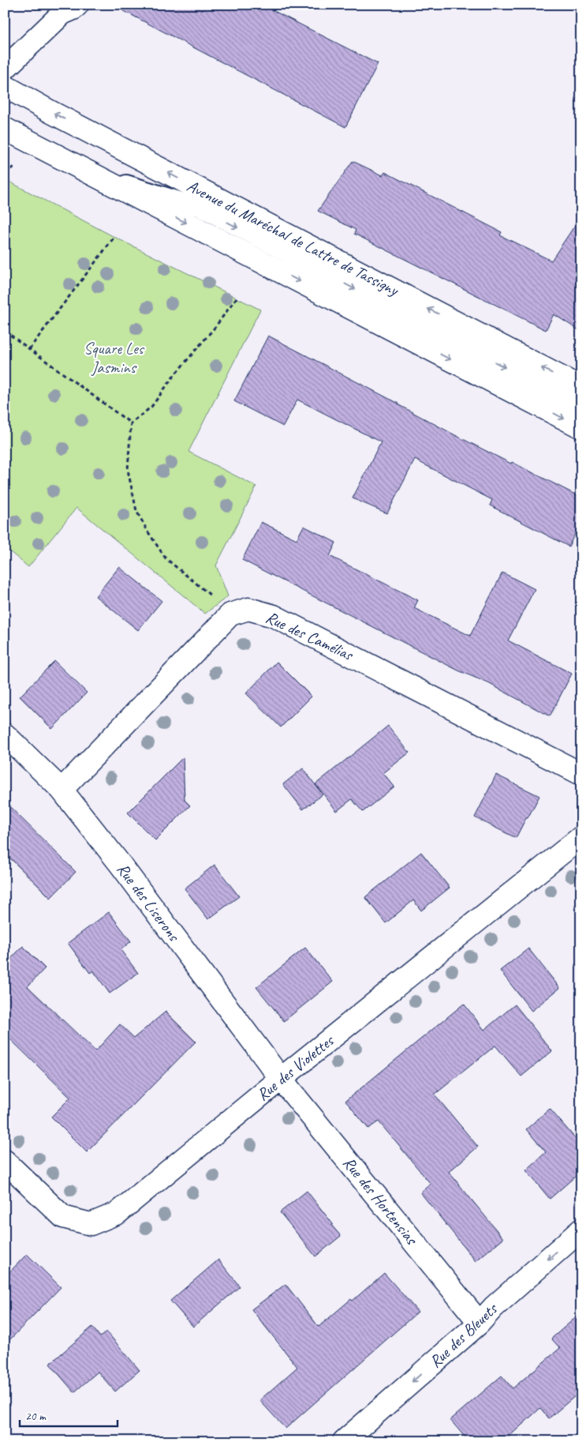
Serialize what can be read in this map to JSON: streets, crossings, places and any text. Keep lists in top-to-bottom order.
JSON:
{
  "streets": {
    "street": [
      "Avenue du Maréchal de Lattre de Tassigny",
      "Rue des Camélias",
      "Rue des Liserons",
      "Rue des Violettes",
      "Rue des Hortensias",
      "Rue des Bleuets"
    ]
  },
  "crossings": [
    ["Rue des Liserons", "Rue des Violettes"],
    ["Rue des Liserons", "Rue des Hortensias"],
    ["Rue des Violettes", "Rue des Hortensias"],
    ["Rue des Hortensias", "Rue des Bleuets"]
  ],
  "one_way": ["Rue des Bleuets"],
  "parks": ["Square Les Jasmins"],
  "scale_bar": "20 m"
}
